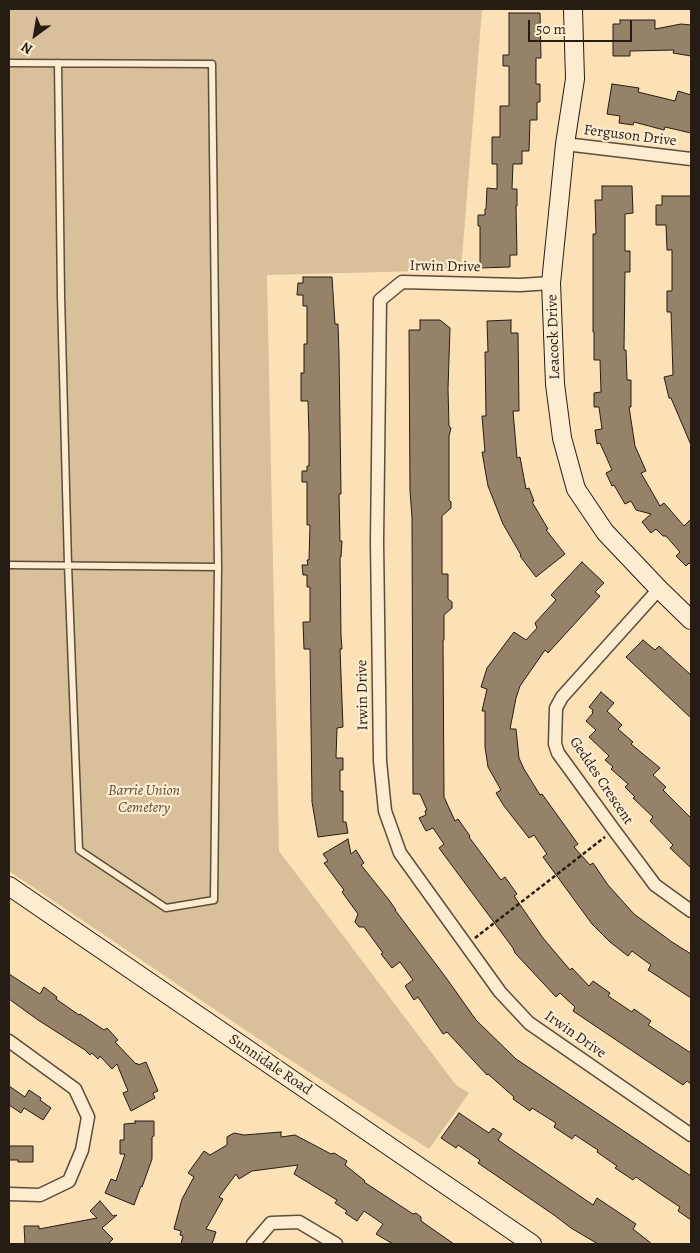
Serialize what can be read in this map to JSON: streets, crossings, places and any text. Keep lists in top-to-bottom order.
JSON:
{
  "streets": {
    "street": [
      "Ferguson Drive",
      "Irwin Drive",
      "Leacock Drive",
      "Geddes Crescent",
      "Sunnidale Road"
    ]
  },
  "crossings": [
    ["Ferguson Drive", "Leacock Drive"],
    ["Irwin Drive", "Leacock Drive"],
    ["Leacock Drive", "Geddes Crescent"]
  ],
  "parks": ["Barrie Union Cemetery"],
  "scale_bar": "50 m",
  "north": "bottom left"
}
